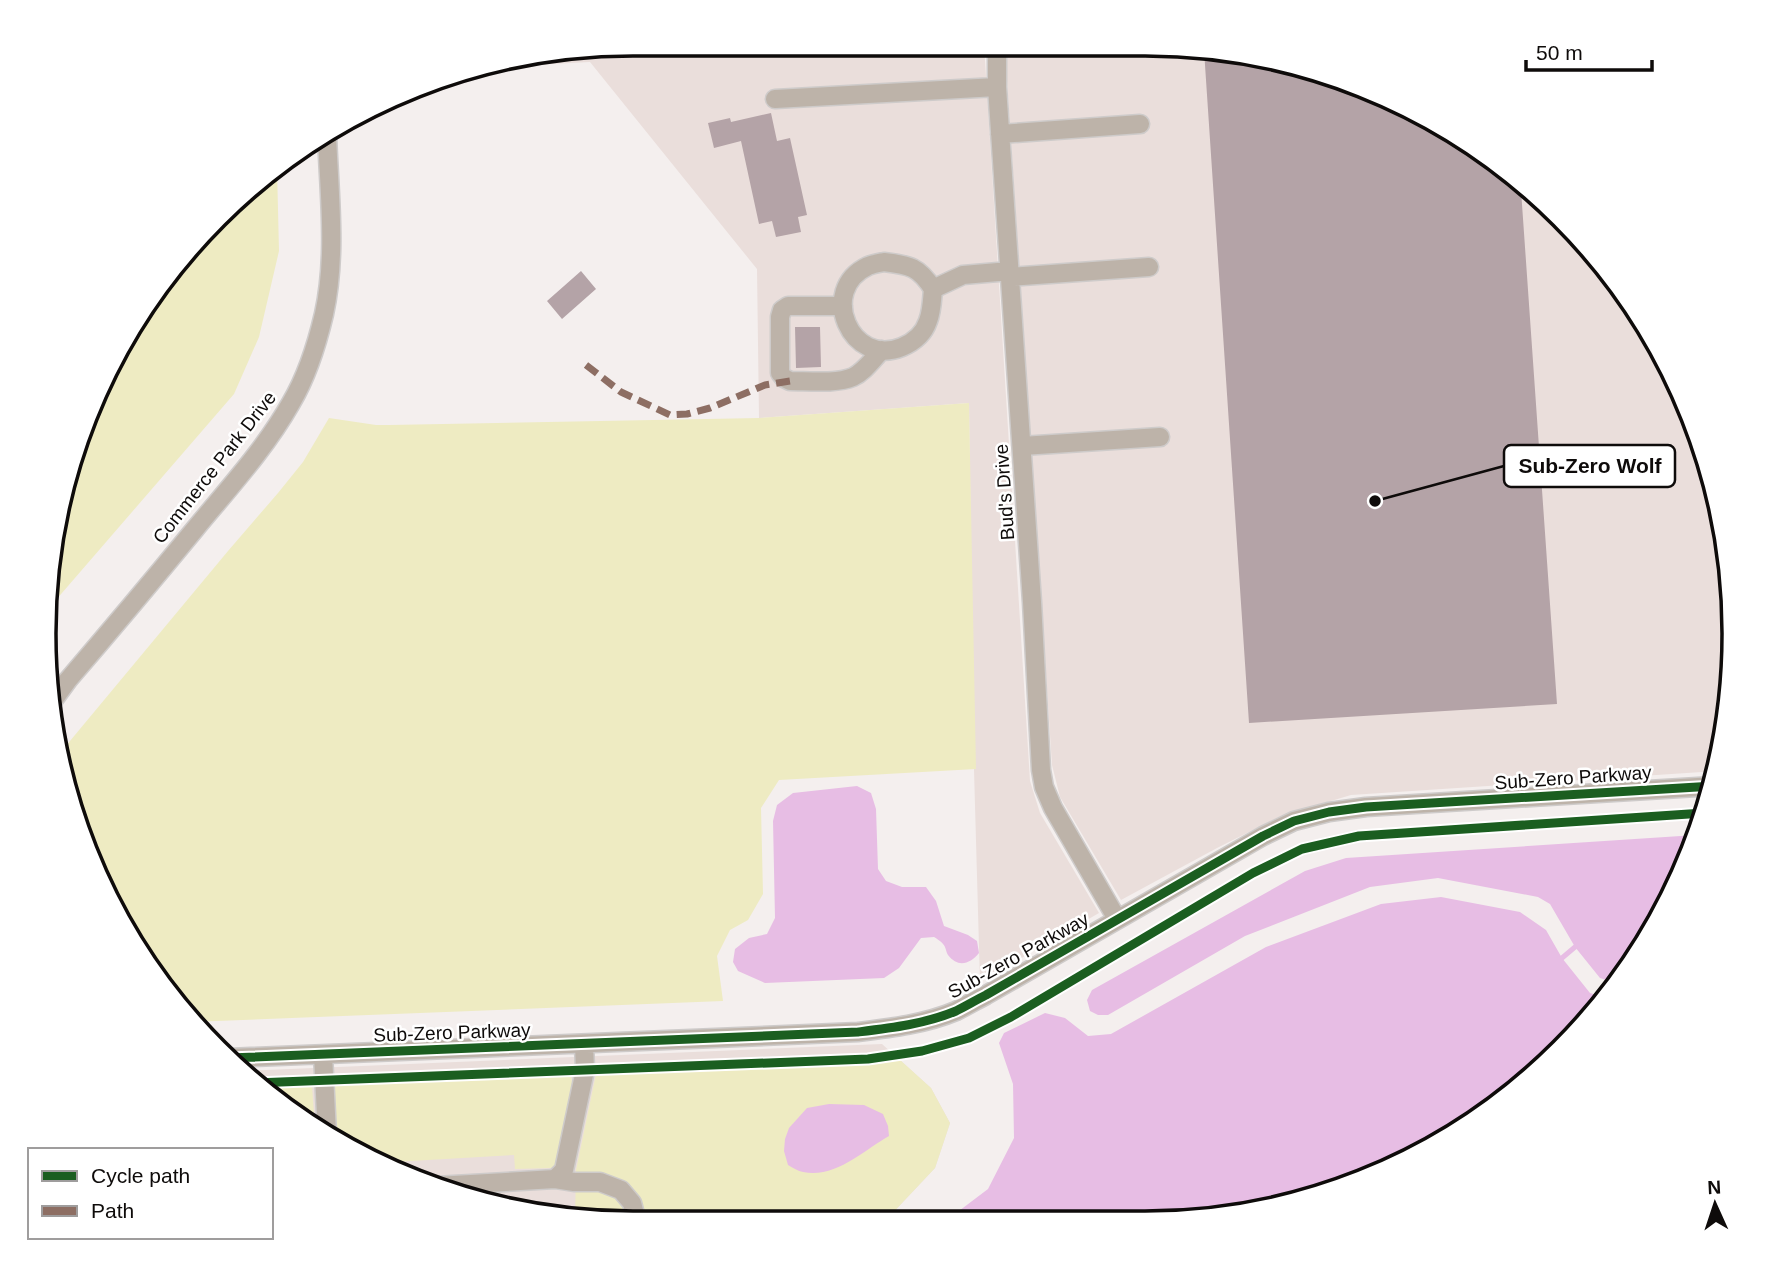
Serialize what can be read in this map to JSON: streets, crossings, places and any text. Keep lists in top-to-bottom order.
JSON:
{
  "streets": {
    "street": ["Commerce Park Drive", "Bud's Drive", "Sub-Zero Parkway"]
  },
  "crossings": [
    ["Bud's Drive", "Sub-Zero Parkway"]
  ],
  "places": ["Sub-Zero Wolf"],
  "legend": ["Cycle path", "Path"],
  "scale_bar": "50 m",
  "north": "top"
}
